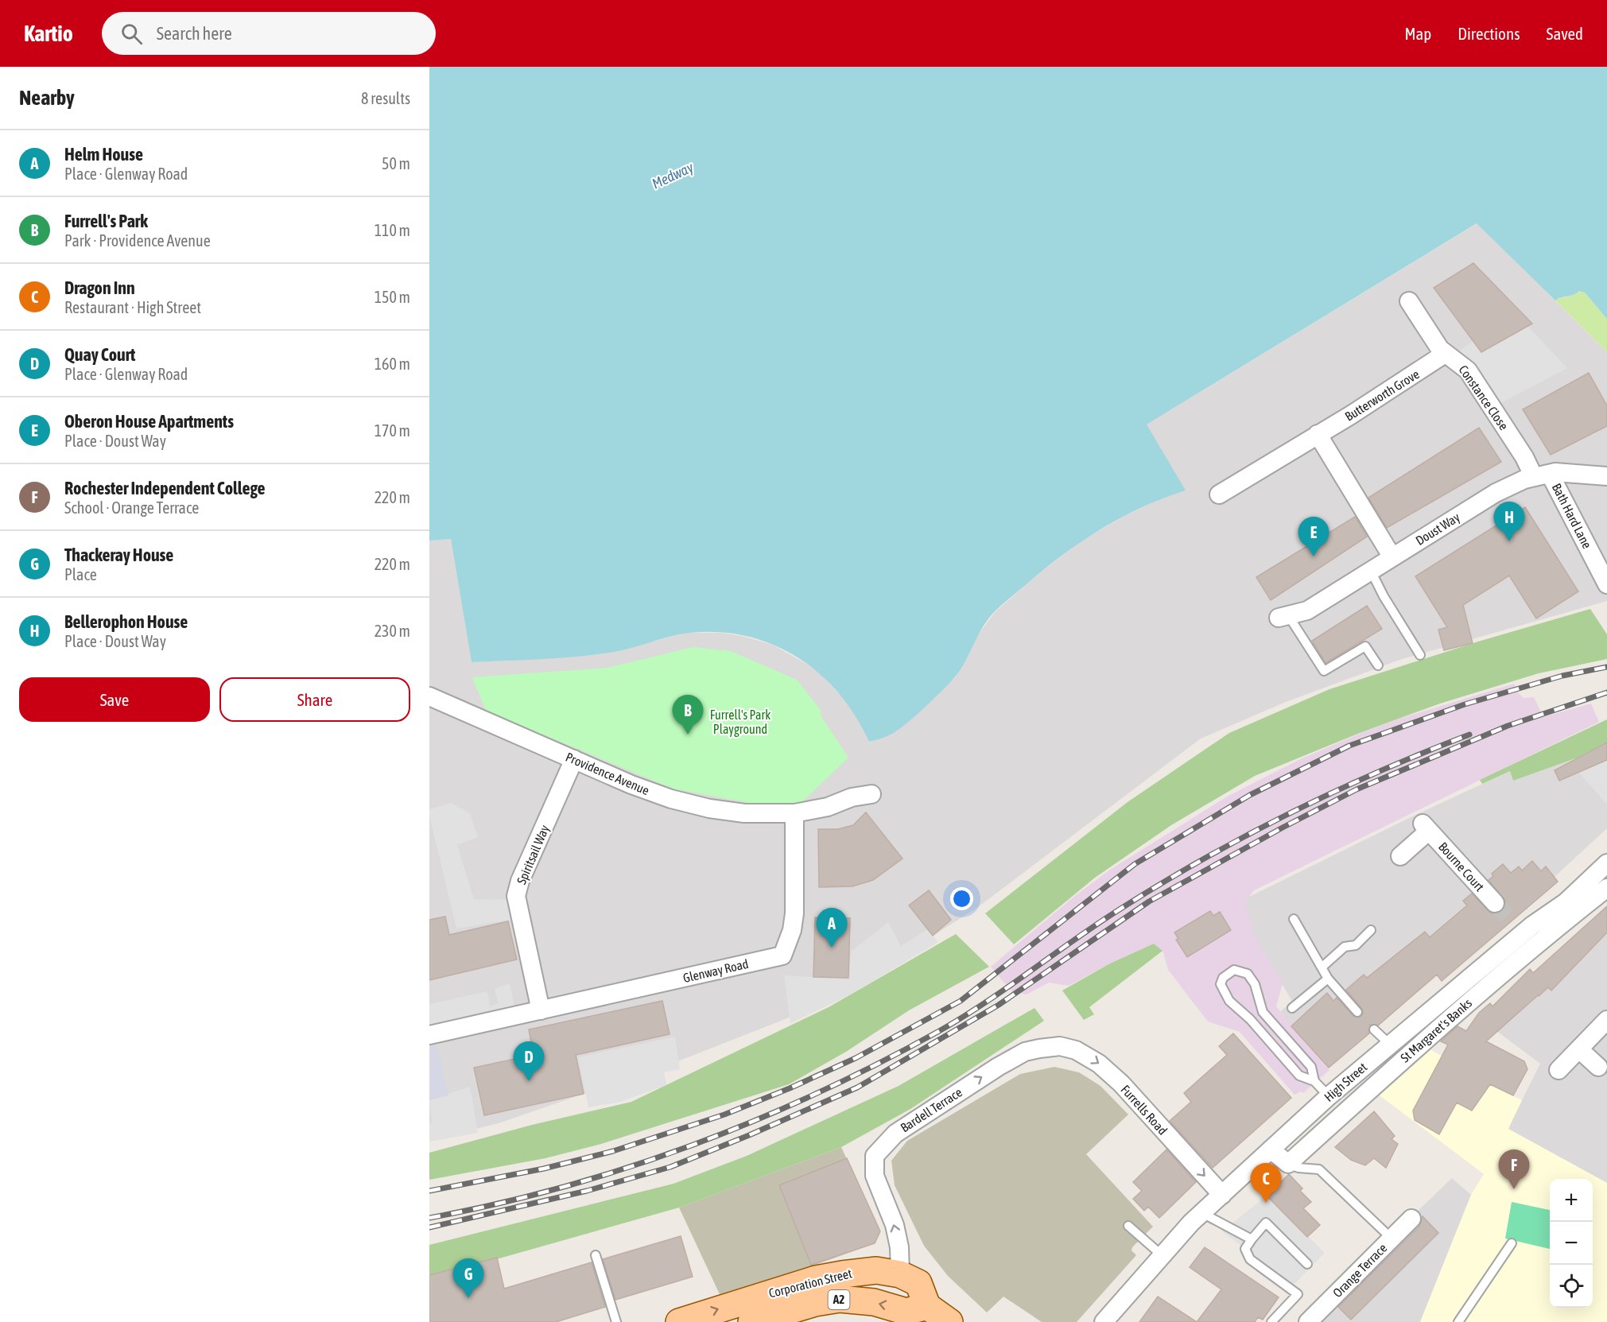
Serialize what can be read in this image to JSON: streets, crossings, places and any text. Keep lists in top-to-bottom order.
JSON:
{
  "streets": {
    "main road": ["Corporation Street", "A2"],
    "street": [
      "Butterworth Grove",
      "Constance Close",
      "Bath Hard Lane",
      "Doust Way",
      "Providence Avenue",
      "Spiritsail Way",
      "Bourne Court",
      "Glenway Road",
      "St Margaret's Banks",
      "High Street",
      "Bardell Terrace",
      "Furrells Road",
      "Orange Terrace"
    ]
  },
  "crossings": [
    ["Butterworth Grove", "Constance Close"],
    ["Constance Close", "Bath Hard Lane"],
    ["Constance Close", "Doust Way"],
    ["Bath Hard Lane", "Doust Way"],
    ["Providence Avenue", "Spiritsail Way"],
    ["Providence Avenue", "Glenway Road"],
    ["Spiritsail Way", "Glenway Road"],
    ["High Street", "Furrells Road"],
    ["Bardell Terrace", "Furrells Road"],
    ["Bardell Terrace", "Corporation Street"]
  ],
  "one_way": ["Bardell Terrace", "Furrells Road"],
  "water": ["Medway"],
  "parks": ["Furrell's Park Playground"],
  "page": {
    "header": "Kartio",
    "search": "Search here",
    "nav": ["Map", "Directions", "Saved"],
    "heading": ["Nearby", "8 results"],
    "list": [
      {
        "mark": "A",
        "name": "Helm House",
        "note": "Place · Glenway Road",
        "value": "50 m"
      },
      {
        "mark": "B",
        "name": "Furrell's Park",
        "note": "Park · Providence Avenue",
        "value": "110 m"
      },
      {
        "mark": "C",
        "name": "Dragon Inn",
        "note": "Restaurant · High Street",
        "value": "150 m"
      },
      {
        "mark": "D",
        "name": "Quay Court",
        "note": "Place · Glenway Road",
        "value": "160 m"
      },
      {
        "mark": "E",
        "name": "Oberon House Apartments",
        "note": "Place · Doust Way",
        "value": "170 m"
      },
      {
        "mark": "F",
        "name": "Rochester Independent College",
        "note": "School · Orange Terrace",
        "value": "220 m"
      },
      {
        "mark": "G",
        "name": "Thackeray House",
        "note": "Place",
        "value": "220 m"
      },
      {
        "mark": "H",
        "name": "Bellerophon House",
        "note": "Place · Doust Way",
        "value": "230 m"
      }
    ],
    "pins": [
      "H",
      "E",
      "B",
      "A",
      "D",
      "F",
      "C",
      "G"
    ],
    "buttons": ["Save", "Share"],
    "map_buttons": ["+", "−"]
  }
}
